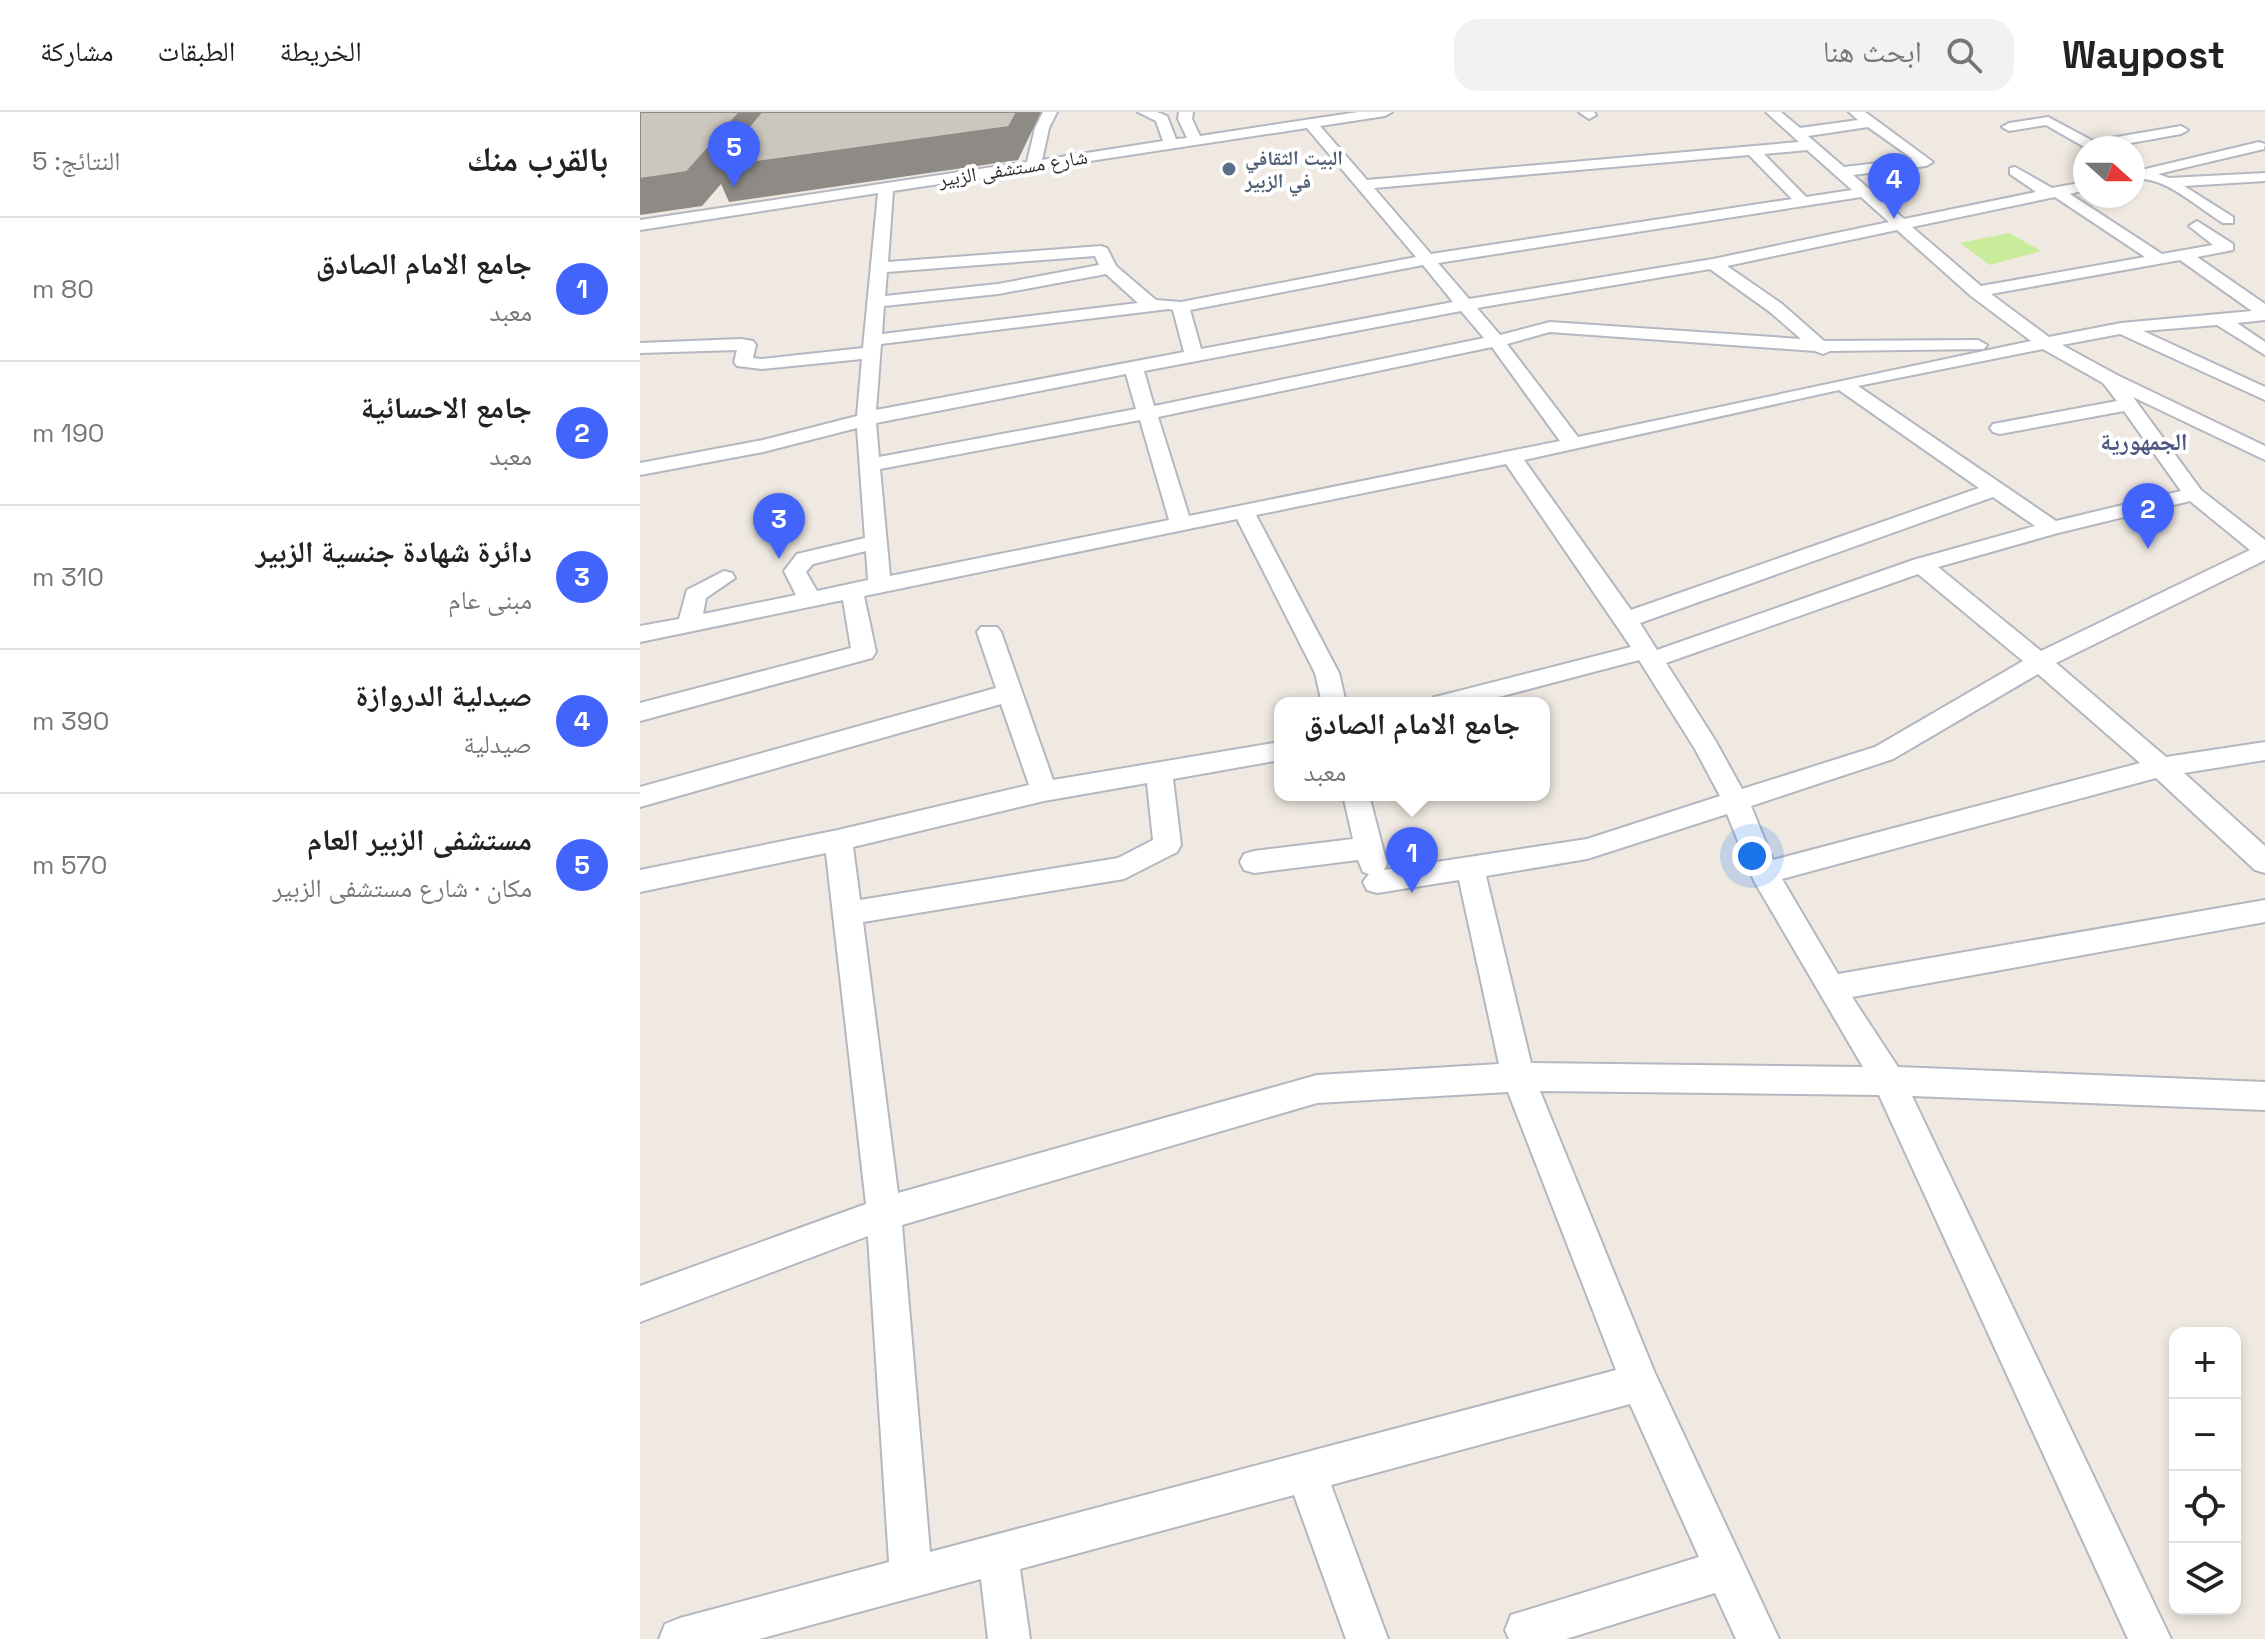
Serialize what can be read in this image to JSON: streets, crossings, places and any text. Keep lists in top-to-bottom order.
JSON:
{
  "streets": {
    "street": ["شارع مستشفى الزبير"]
  },
  "districts": ["الجمهورية"],
  "places": ["البيت الثقافي في الزبير"],
  "north": "right",
  "page": {
    "header": "Waypost",
    "search": "ابحث هنا",
    "nav": ["الخريطة", "الطبقات", "مشاركة"],
    "heading": ["بالقرب منك", "النتائج: 5"],
    "pins": [
      "5",
      "4",
      "2",
      "3",
      "1"
    ],
    "list": [
      {
        "mark": "1",
        "name": "جامع الامام الصادق",
        "note": "معبد",
        "value": "80 m"
      },
      {
        "mark": "2",
        "name": "جامع الاحسائية",
        "note": "معبد",
        "value": "190 m"
      },
      {
        "mark": "3",
        "name": "دائرة شهادة جنسية الزبير",
        "note": "مبنى عام",
        "value": "310 m"
      },
      {
        "mark": "4",
        "name": "صيدلية الدروازة",
        "note": "صيدلية",
        "value": "390 m"
      },
      {
        "mark": "5",
        "name": "مستشفى الزبير العام",
        "note": "مكان · شارع مستشفى الزبير",
        "value": "570 m"
      }
    ],
    "popup": ["جامع الامام الصادق", "معبد"],
    "map_buttons": ["+", "−"]
  }
}
